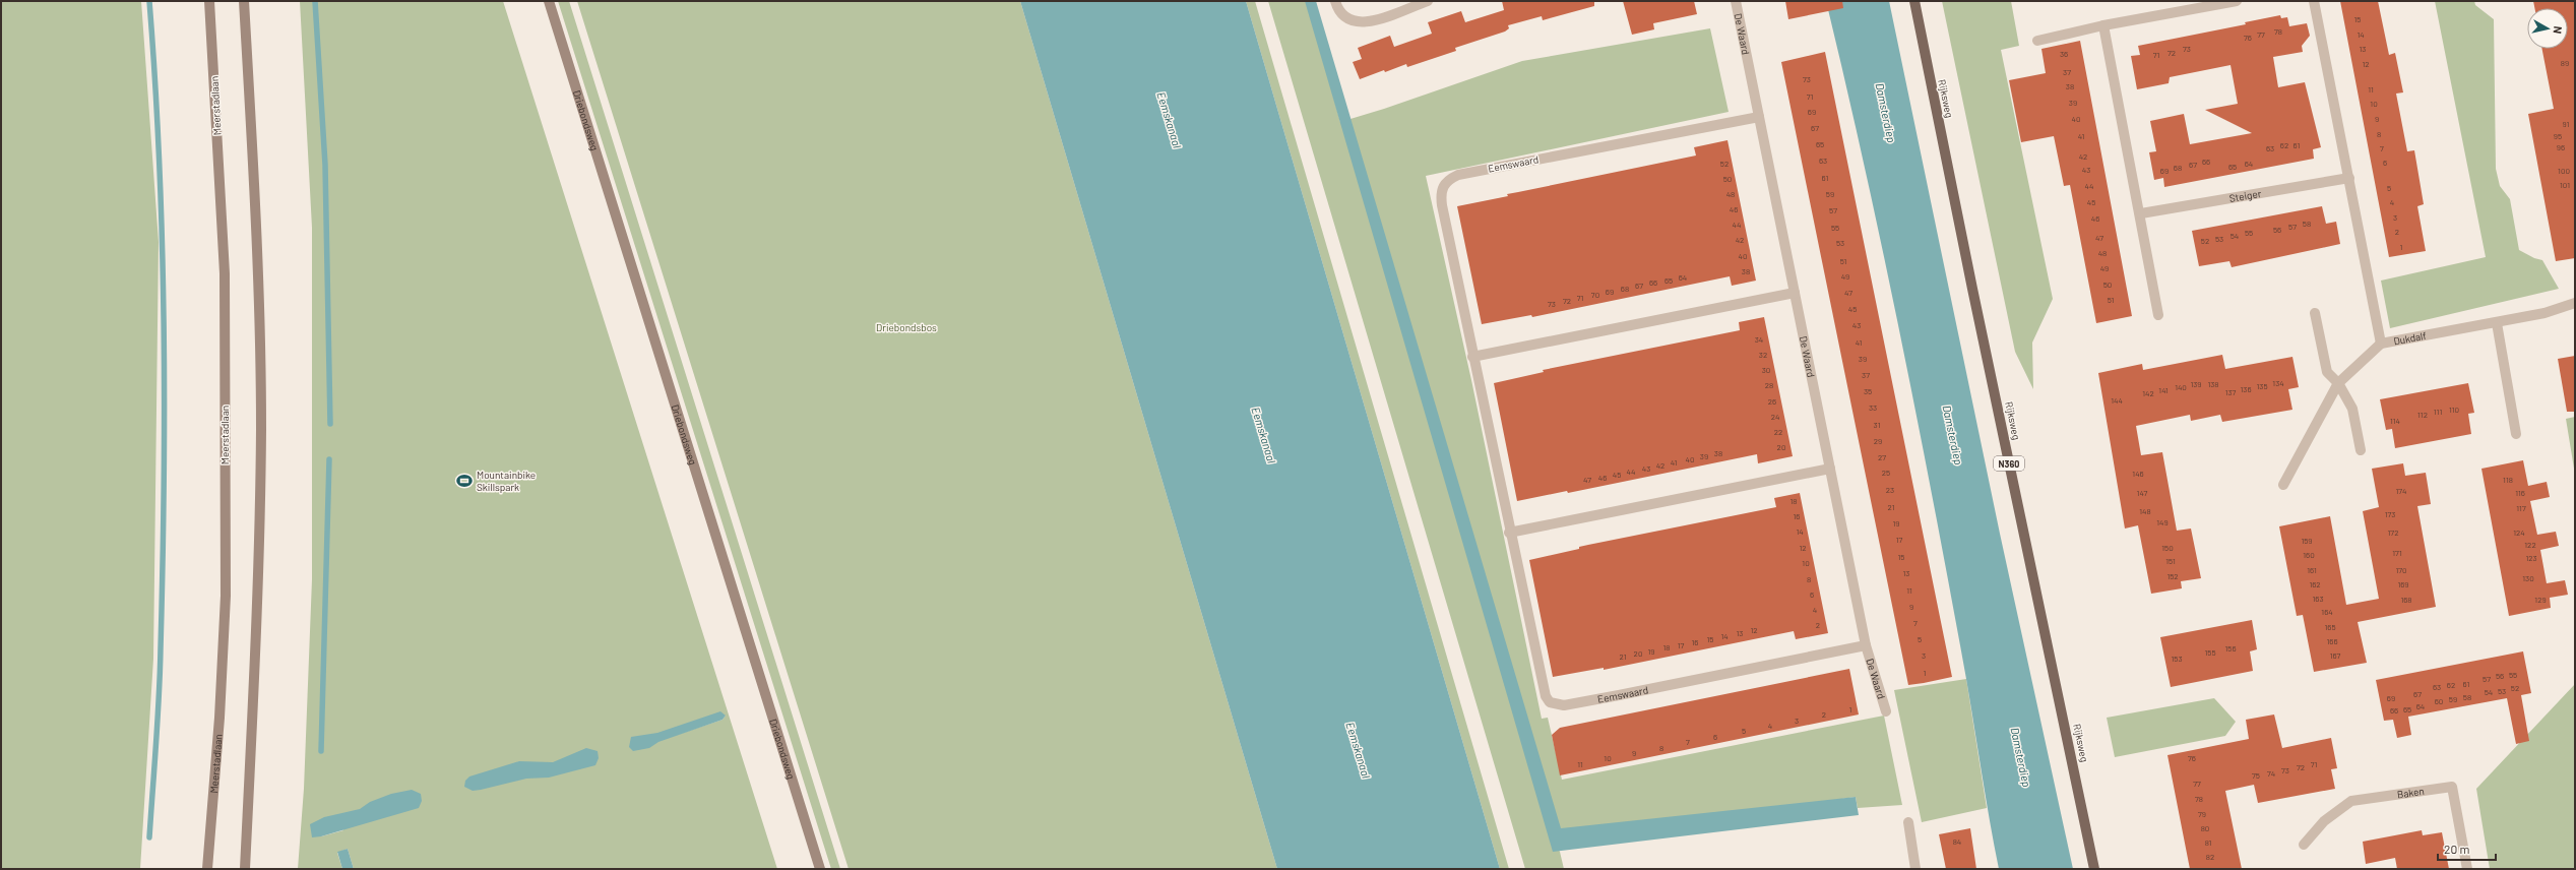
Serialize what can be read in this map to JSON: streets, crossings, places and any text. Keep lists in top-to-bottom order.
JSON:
{
  "streets": {
    "main road": [
      "Rijksweg",
      "Meerstadlaan",
      "Driebondsweg",
      "N360"
    ],
    "street": [
      "De Waard",
      "Eemswaard",
      "Steiger",
      "Dukdalf",
      "Baken"
    ]
  },
  "crossings": [
    ["De Waard", "Eemswaard"]
  ],
  "water": ["Damsterdiep", "Eemskanaal"],
  "parks": ["Driebondsbos"],
  "places": {
    "sports": ["Mountainbike Skillspark"]
  },
  "house_numbers": [
    "15",
    "78",
    "77",
    "14",
    "76",
    "73",
    "13",
    "72",
    "36",
    "71",
    "89",
    "12",
    "37",
    "73",
    "38",
    "11",
    "71",
    "39",
    "10",
    "69",
    "40",
    "9",
    "91",
    "67",
    "8",
    "41",
    "95",
    "65",
    "62",
    "61",
    "96",
    "63",
    "7",
    "42",
    "63",
    "66",
    "6",
    "52",
    "64",
    "67",
    "65",
    "68",
    "43",
    "69",
    "100",
    "61",
    "50",
    "101",
    "44",
    "5",
    "48",
    "59",
    "45",
    "4",
    "46",
    "57",
    "3",
    "46",
    "58",
    "44",
    "57",
    "55",
    "56",
    "2",
    "55",
    "54",
    "47",
    "53",
    "42",
    "52",
    "53",
    "1",
    "48",
    "40",
    "51",
    "49",
    "38",
    "49",
    "64",
    "65",
    "66",
    "50",
    "67",
    "68",
    "69",
    "47",
    "70",
    "71",
    "51",
    "72",
    "73",
    "45",
    "43",
    "34",
    "41",
    "32",
    "39",
    "30",
    "37",
    "134",
    "139",
    "138",
    "28",
    "135",
    "140",
    "136",
    "141",
    "35",
    "137",
    "142",
    "144",
    "26",
    "33",
    "110",
    "111",
    "112",
    "24",
    "114",
    "31",
    "22",
    "29",
    "20",
    "38",
    "39",
    "27",
    "40",
    "41",
    "42",
    "43",
    "44",
    "25",
    "146",
    "45",
    "46",
    "47",
    "118",
    "23",
    "174",
    "147",
    "116",
    "18",
    "21",
    "117",
    "148",
    "173",
    "16",
    "149",
    "19",
    "14",
    "172",
    "124",
    "17",
    "159",
    "122",
    "12",
    "150",
    "171",
    "160",
    "15",
    "123",
    "151",
    "10",
    "161",
    "170",
    "13",
    "152",
    "130",
    "8",
    "162",
    "169",
    "11",
    "6",
    "163",
    "168",
    "129",
    "9",
    "4",
    "164",
    "7",
    "2",
    "165",
    "12",
    "13",
    "14",
    "15",
    "5",
    "166",
    "16",
    "17",
    "18",
    "156",
    "19",
    "155",
    "20",
    "3",
    "167",
    "21",
    "153",
    "1",
    "55",
    "56",
    "57",
    "61",
    "62",
    "63",
    "52",
    "53",
    "54",
    "67",
    "58",
    "69",
    "59",
    "60",
    "64",
    "1",
    "65",
    "66",
    "2",
    "3",
    "4",
    "5",
    "6",
    "7",
    "8",
    "9",
    "10",
    "76",
    "11",
    "71",
    "72",
    "73",
    "74",
    "75",
    "77",
    "78",
    "79",
    "80",
    "84",
    "81",
    "82"
  ],
  "scale_bar": "20 m",
  "north": "right"
}
